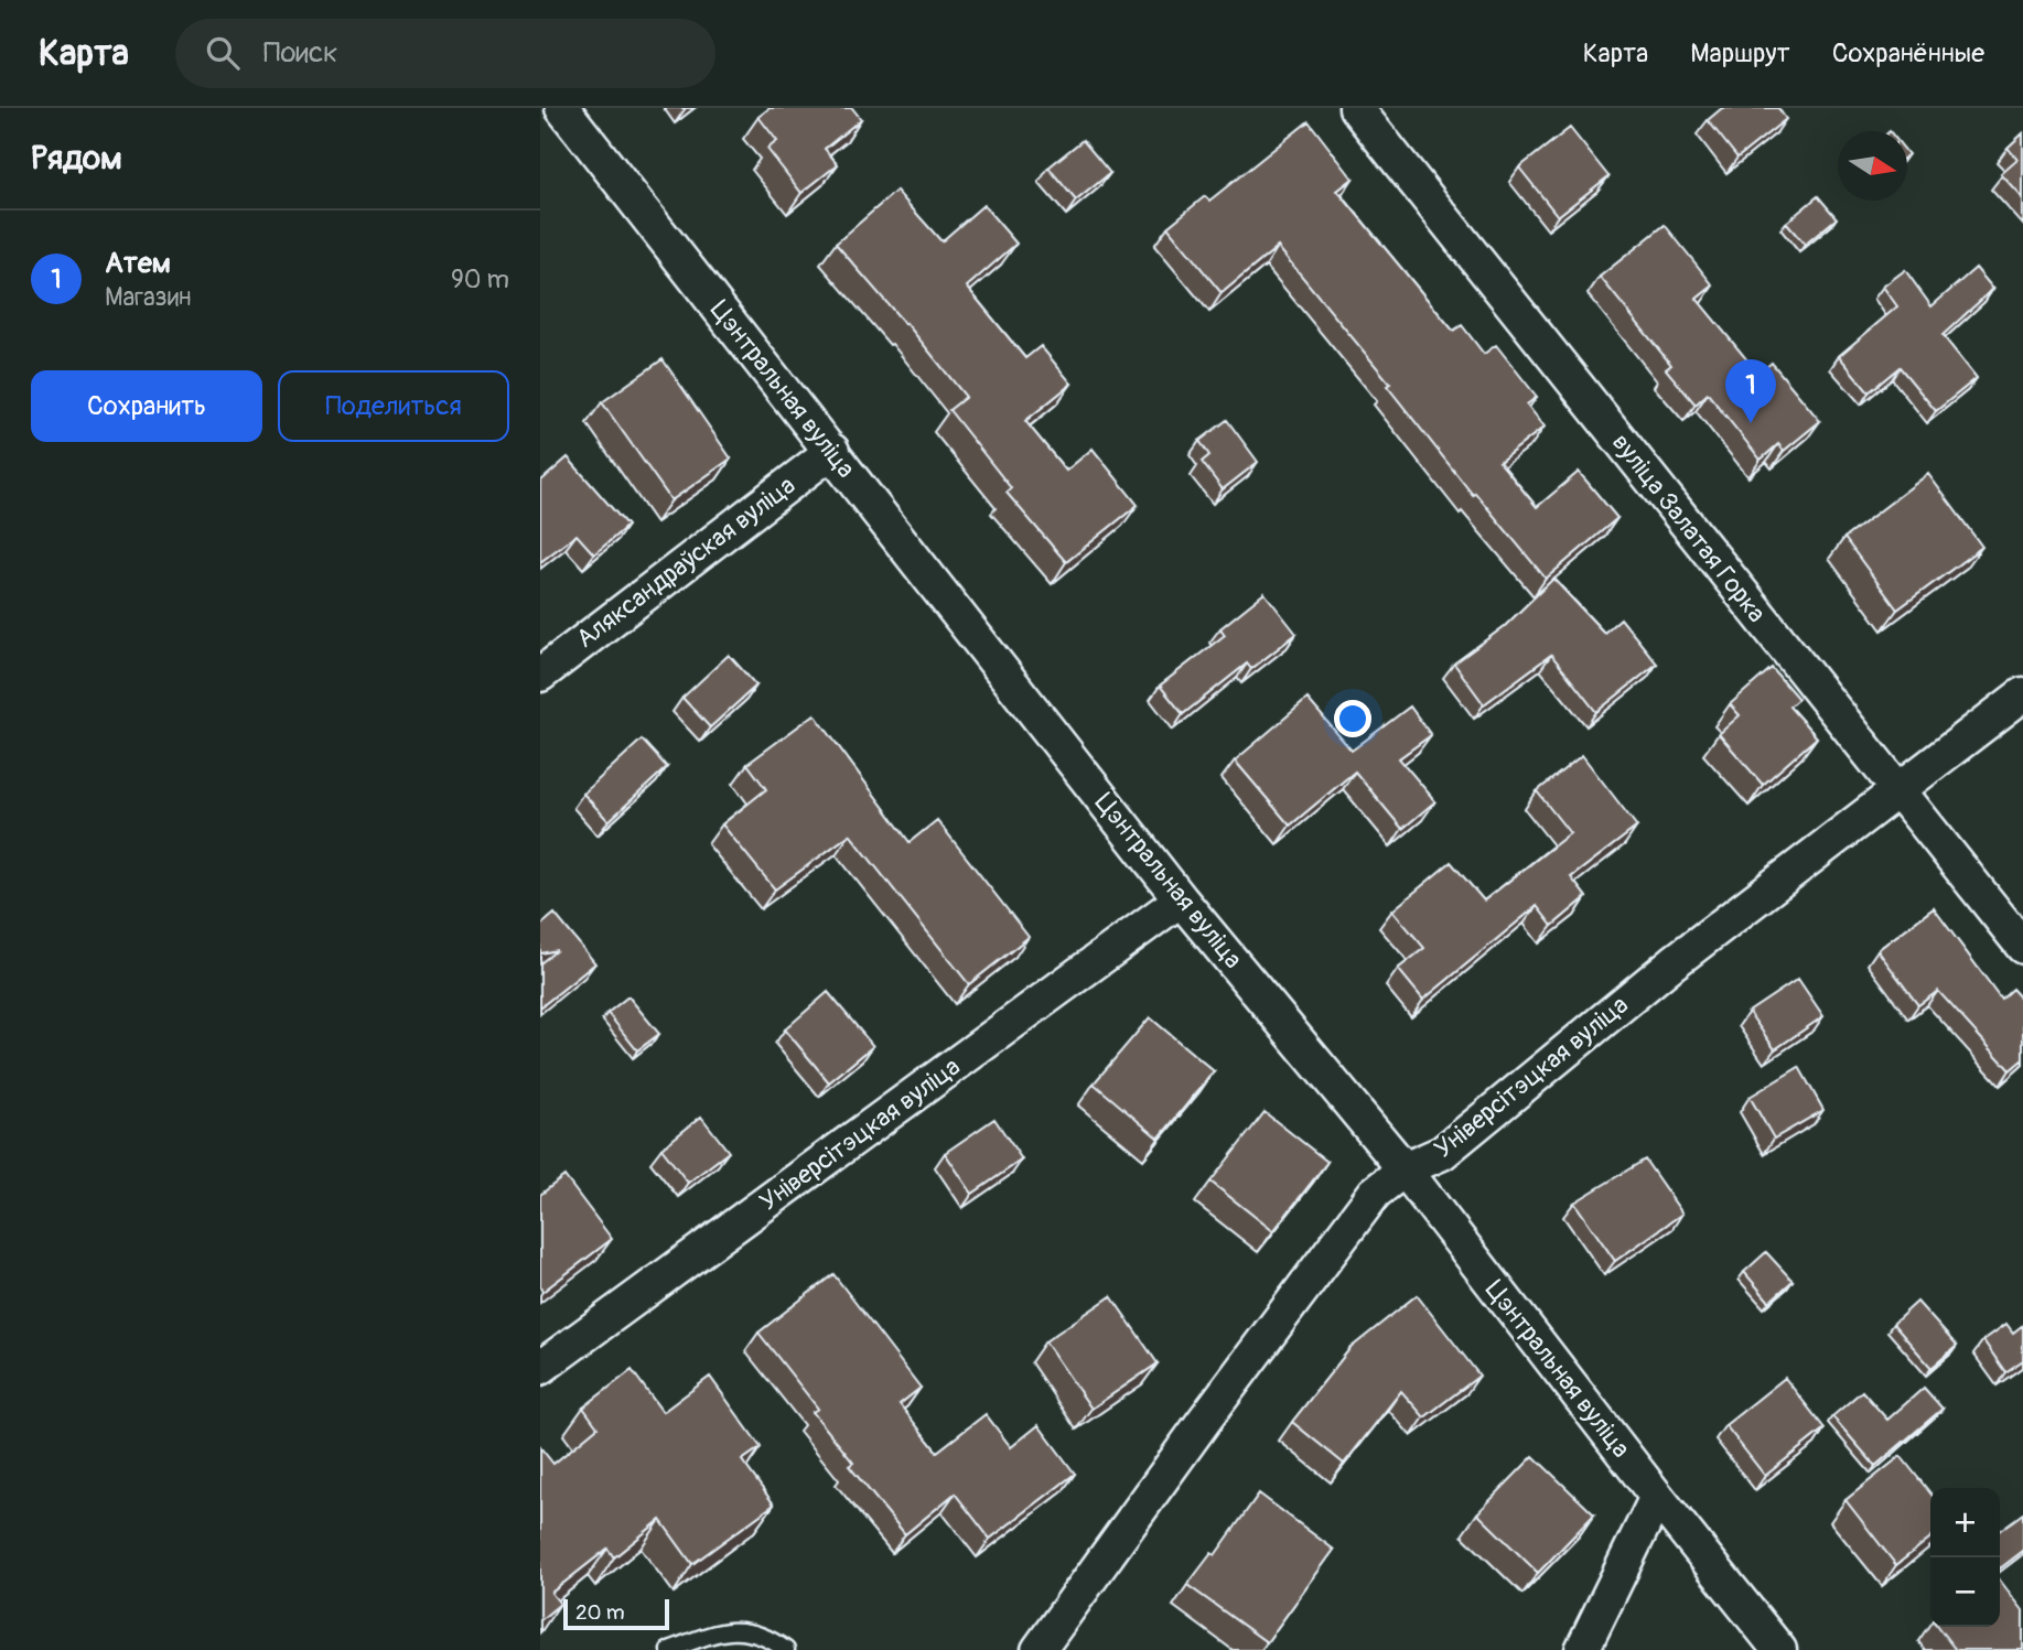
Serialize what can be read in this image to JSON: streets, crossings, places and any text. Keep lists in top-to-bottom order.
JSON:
{
  "streets": {
    "street": [
      "Цэнтральная вуліца",
      "вуліца Залатая Горка",
      "Аляксандраўская вуліца",
      "Універсітэцкая вуліца"
    ]
  },
  "crossings": [
    ["Цэнтральная вуліца", "Аляксандраўская вуліца"],
    ["Цэнтральная вуліца", "Універсітэцкая вуліца"],
    ["вуліца Залатая Горка", "Універсітэцкая вуліца"]
  ],
  "scale_bar": "20 m",
  "north": "right",
  "page": {
    "header": "Карта",
    "search": "Поиск",
    "nav": ["Карта", "Маршрут", "Сохранённые"],
    "heading": "Рядом",
    "list": [
      {
        "mark": "1",
        "name": "Атем",
        "note": "Магазин",
        "value": "90 m"
      }
    ],
    "buttons": ["Сохранить", "Поделиться"],
    "pins": "1",
    "map_buttons": ["+", "−"],
    "scale": "20 m"
  }
}
